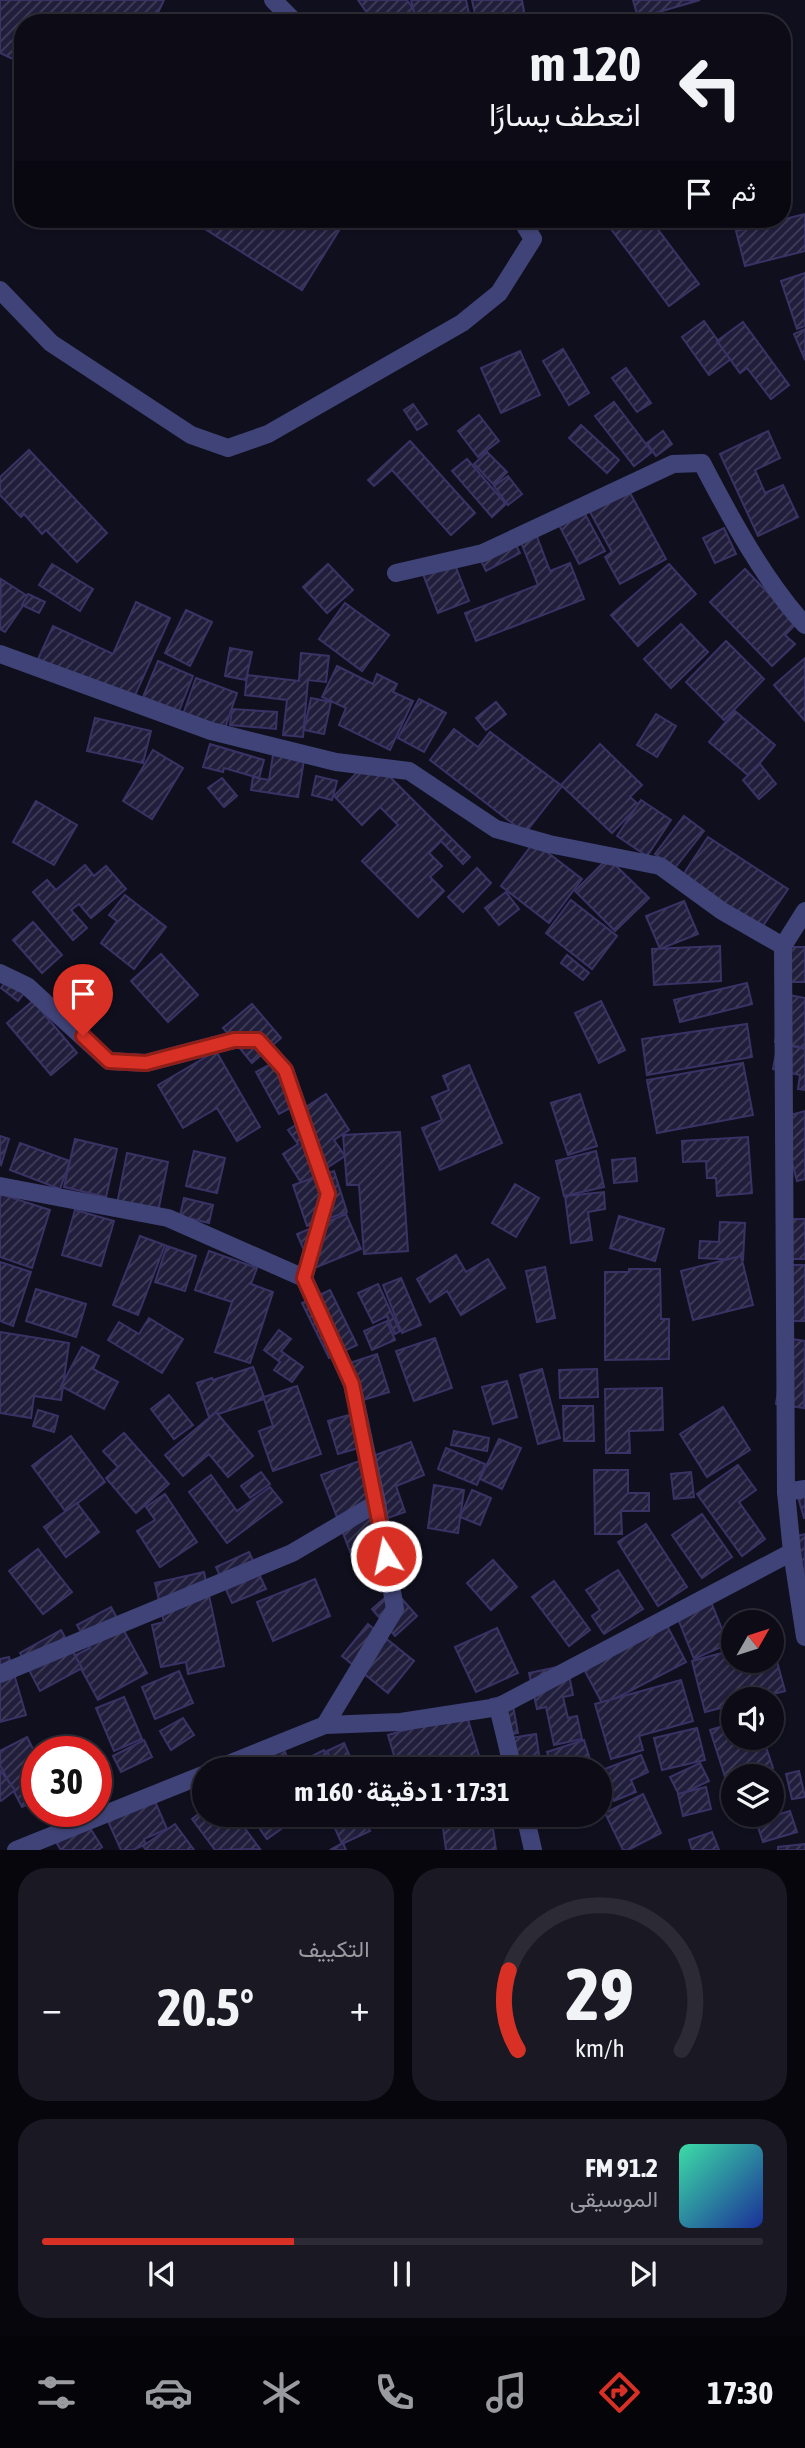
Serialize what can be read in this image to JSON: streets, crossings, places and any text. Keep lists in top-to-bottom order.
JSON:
{
  "north": "top right",
  "page": {
    "turn": ["120 m", "انعطف يسارًا"],
    "then": "ثم",
    "limit": "30",
    "trip": "17:31 · 1 دقيقة · 160 m",
    "tile": "التكييف",
    "heat": ["−", "20.5°", "+"],
    "song": ["91.2 FM", "الموسيقى"],
    "tabs": "17:30",
    "gauge": ["29", "km/h"]
  }
}
